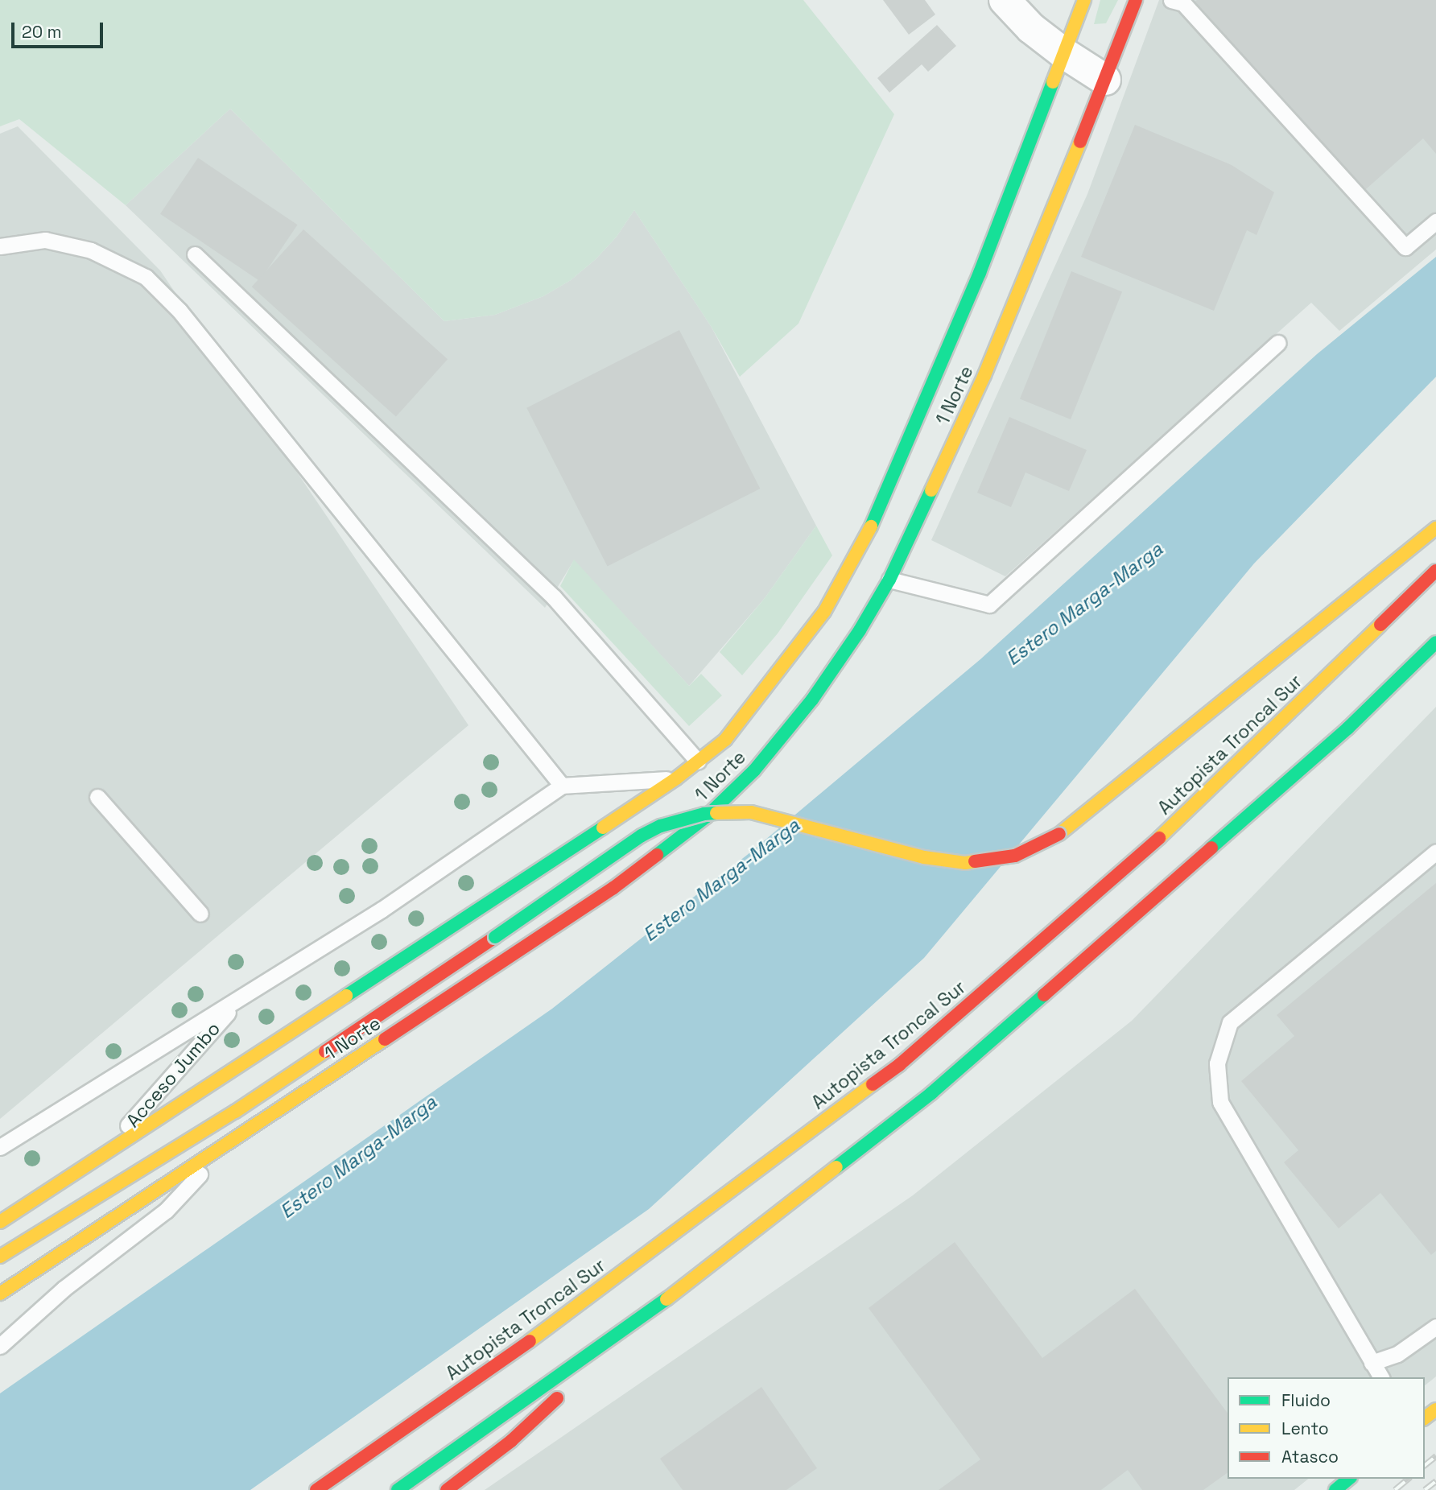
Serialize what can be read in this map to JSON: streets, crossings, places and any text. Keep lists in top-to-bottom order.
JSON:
{
  "streets": {
    "main road": ["1 Norte", "Autopista Troncal Sur"],
    "lane": ["Acceso Jumbo"]
  },
  "crossings": [
    ["1 Norte", "Acceso Jumbo"]
  ],
  "water": ["Estero Marga-Marga"],
  "legend": ["Fluido", "Lento", "Atasco"],
  "scale_bar": "20 m"
}
